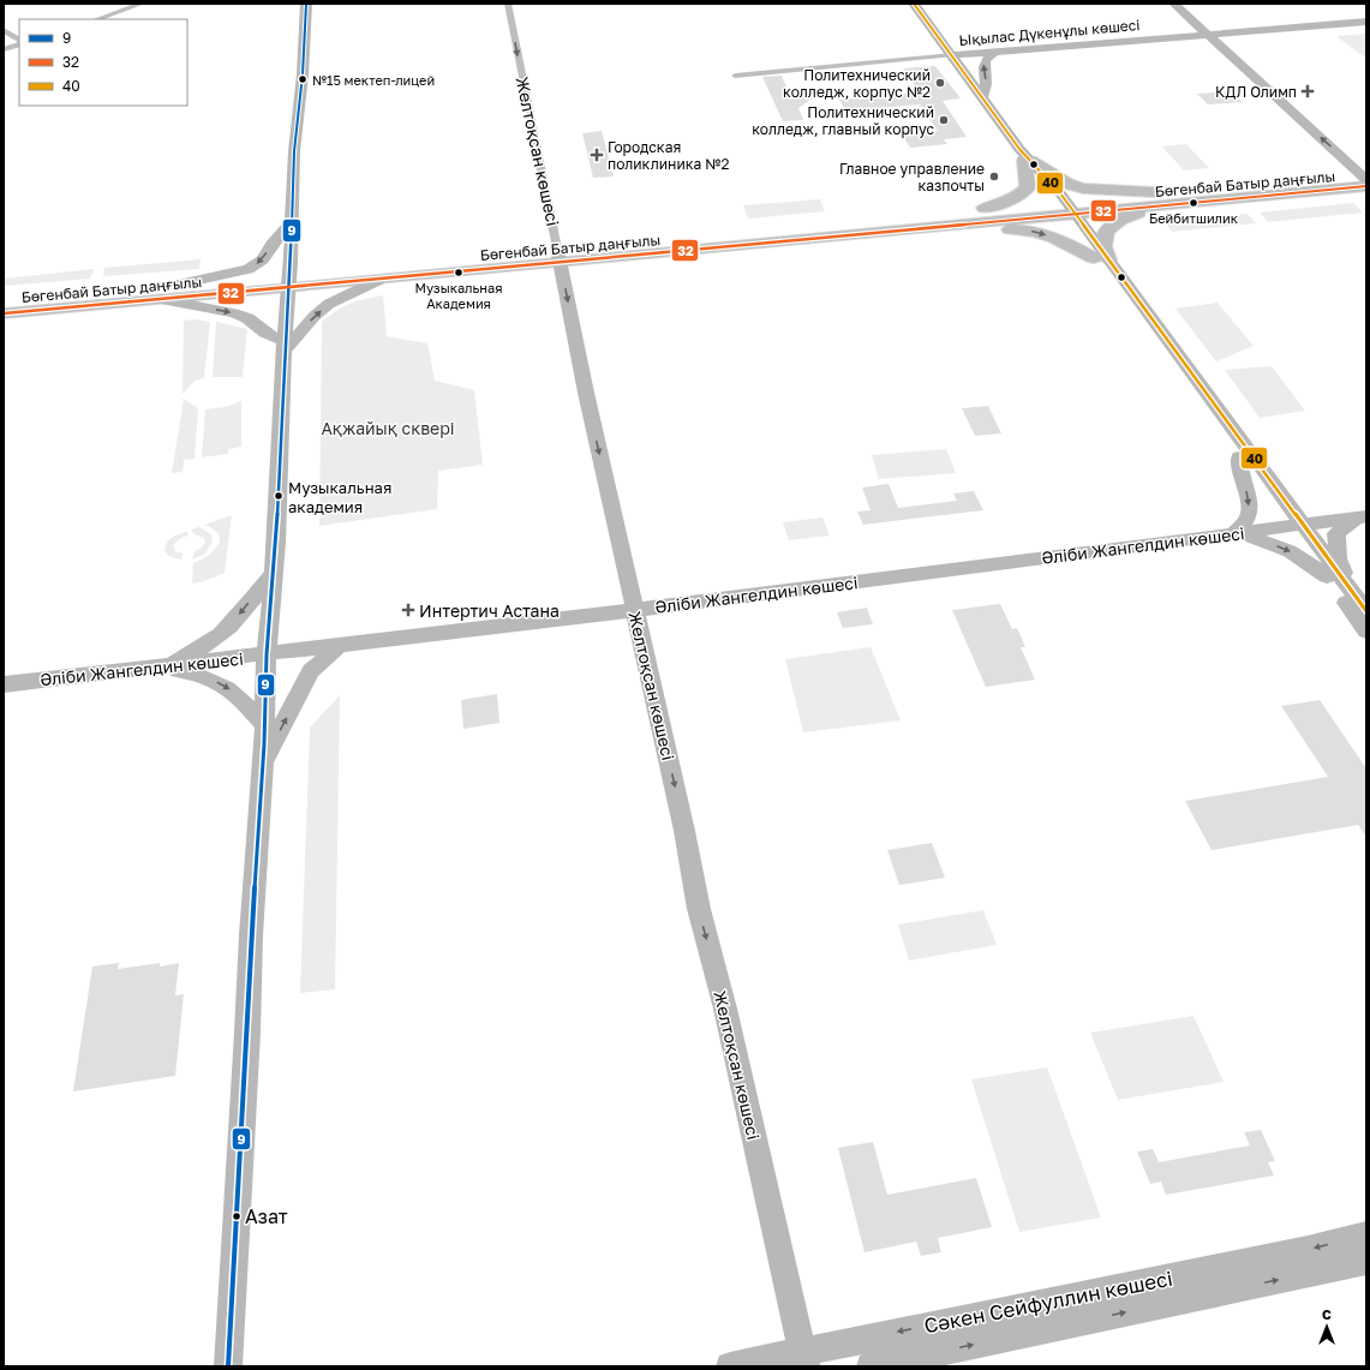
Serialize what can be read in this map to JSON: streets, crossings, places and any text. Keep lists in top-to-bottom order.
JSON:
{
  "streets": {
    "main road": [
      "Ықылас Дүкенұлы көшесі",
      "Желтоқсан көшесі",
      "Бөгенбай Батыр даңғылы",
      "Әліби Жангелдин көшесі",
      "Сәкен Сейфуллин көшесі"
    ]
  },
  "crossings": [
    ["Желтоқсан көшесі", "Бөгенбай Батыр даңғылы"],
    ["Желтоқсан көшесі", "Әліби Жангелдин көшесі"],
    ["Желтоқсан көшесі", "Сәкен Сейфуллин көшесі"]
  ],
  "one_way": ["Желтоқсан көшесі"],
  "parks": ["Ақжайық сквері"],
  "places": {
    "other": [
      "№15 мектеп-лицей",
      "Политехнический колледж, корпус №2",
      "Политехнический колледж, главный корпус",
      "Главное управление казпочты",
      "Бейбитшилик",
      "Музыкальная Академия",
      "Музыкальная академия",
      "Азат"
    ],
    "health": ["КДЛ Олимп", "Городская поликлиника №2", "Интертич Астана"]
  },
  "lines": ["transit line 9", "transit line 40", "transit line 32"],
  "legend": ["9", "32", "40"],
  "north": "top"
}
